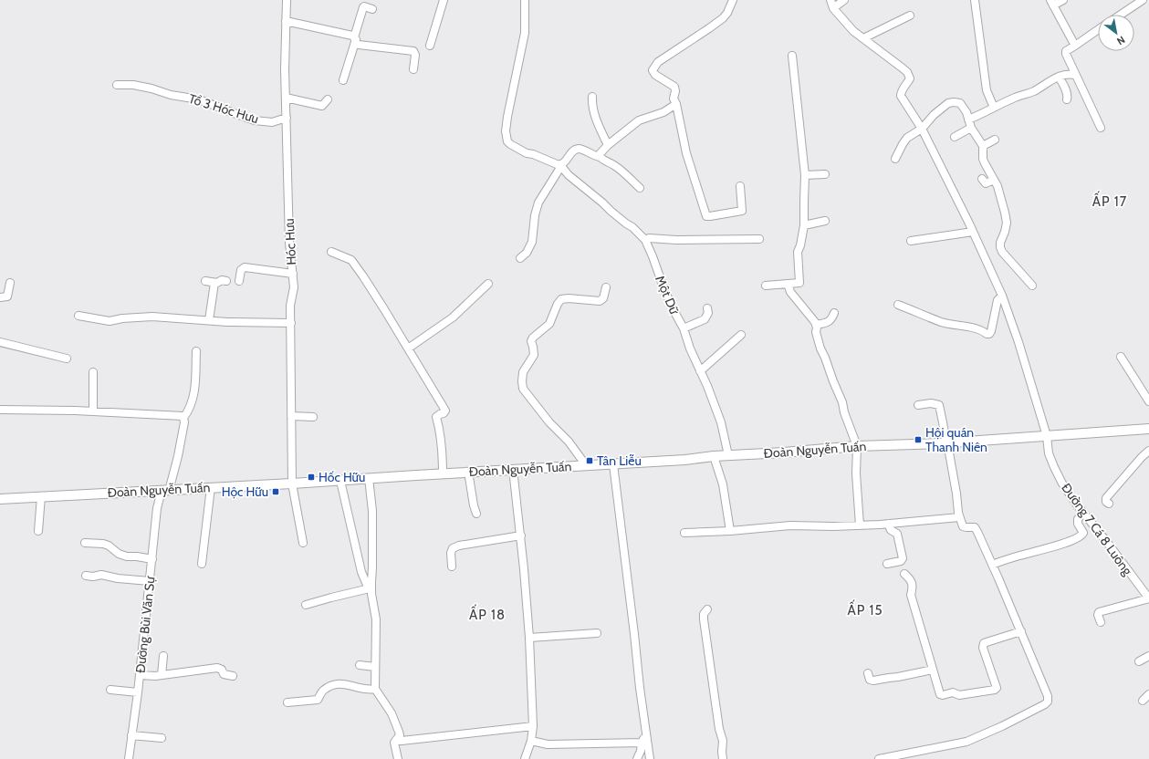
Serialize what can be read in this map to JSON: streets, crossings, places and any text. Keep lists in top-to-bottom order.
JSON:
{
  "streets": {
    "main road": ["Đoàn Nguyễn Tuấn"],
    "street": [
      "Tổ 3 Hóc Hưu",
      "Hóc Hưu",
      "Một Dữ",
      "Đường 7 Cá 8 Luông",
      "Đường Bùi Văn Sự"
    ]
  },
  "crossings": [
    ["Tổ 3 Hóc Hưu", "Hóc Hưu"],
    ["Hóc Hưu", "Đoàn Nguyễn Tuấn"],
    ["Một Dữ", "Đoàn Nguyễn Tuấn"],
    ["Đoàn Nguyễn Tuấn", "Đường 7 Cá 8 Luông"],
    ["Đoàn Nguyễn Tuấn", "Đường Bùi Văn Sự"]
  ],
  "districts": ["ẤP 17", "ẤP 15", "ẤP 18"],
  "places": {
    "transit": [
      "Hội quán Thanh Niên",
      "Tân Liễu",
      "Hốc Hữu",
      "Hộc Hữu"
    ]
  },
  "north": "bottom right"
}
